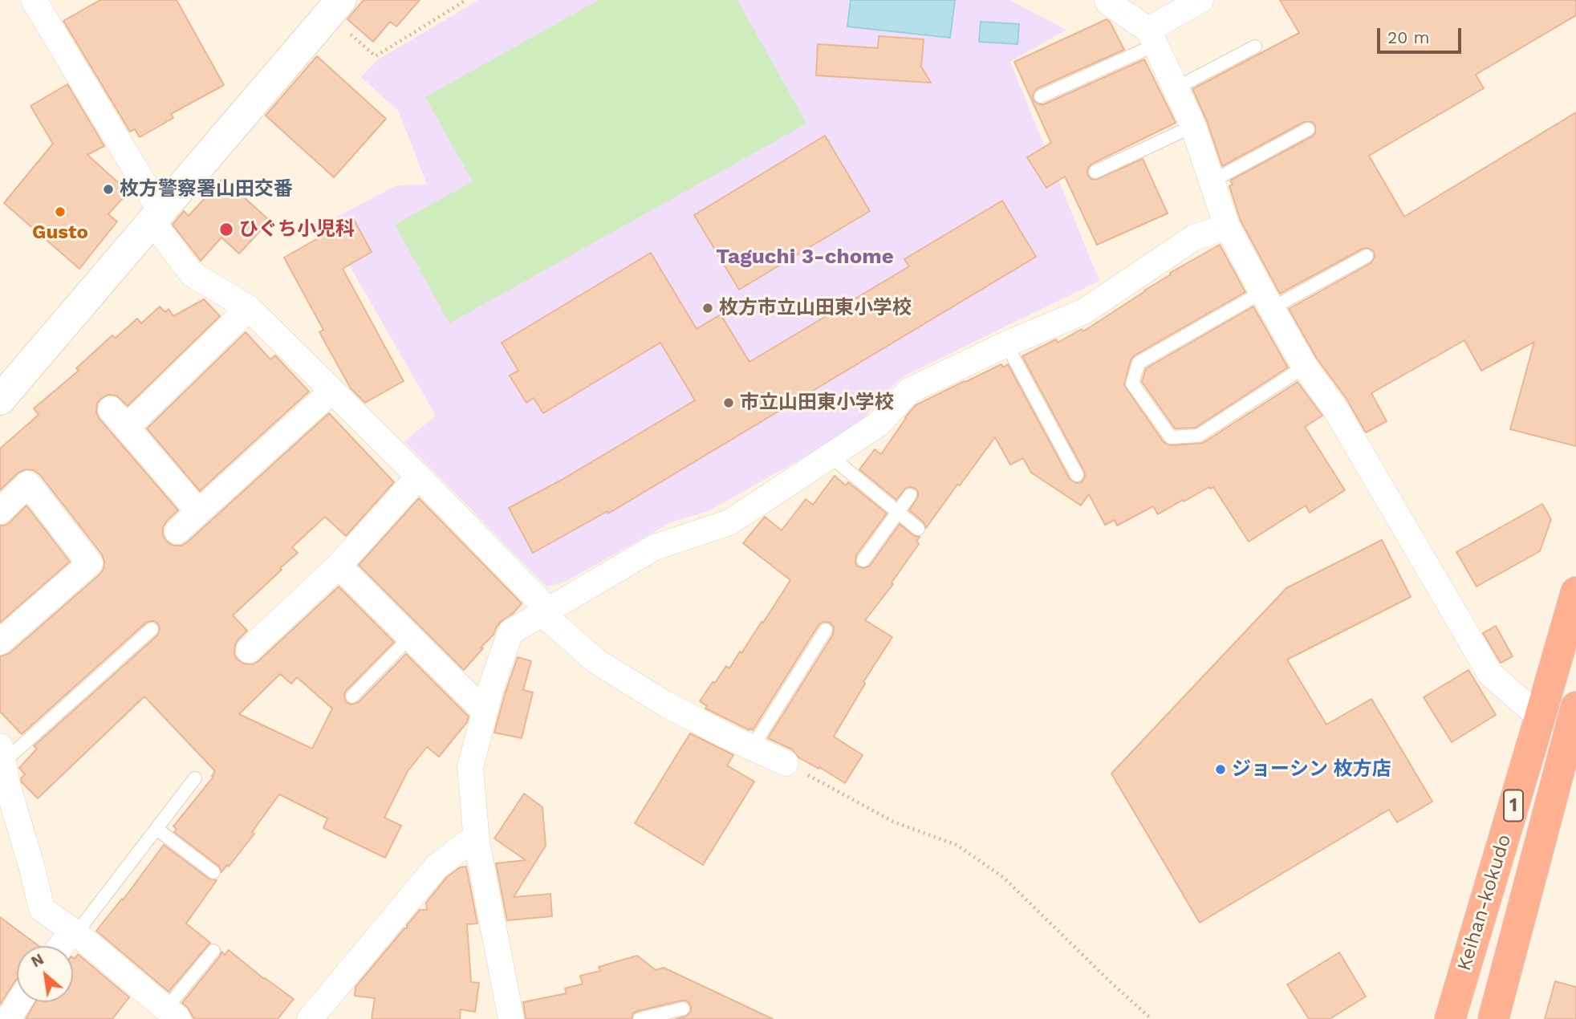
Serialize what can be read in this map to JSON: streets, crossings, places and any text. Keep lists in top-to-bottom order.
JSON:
{
  "streets": {
    "highway": ["1", "Keihan-kokudo"]
  },
  "districts": ["Taguchi 3-chome"],
  "places": [
    "枚方警察署山田交番",
    "Gusto",
    "ひぐち小児科",
    "枚方市立山田東小学校",
    "市立山田東小学校",
    "ジョーシン 枚方店"
  ],
  "scale_bar": "20 m",
  "north": "top left"
}
